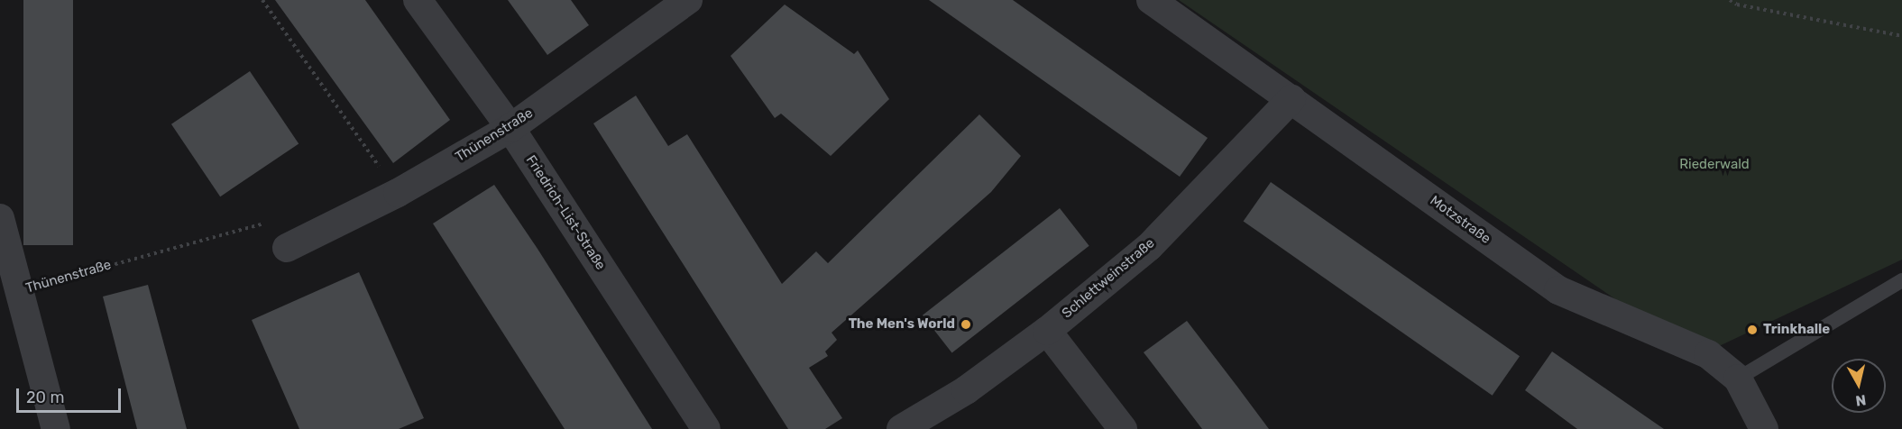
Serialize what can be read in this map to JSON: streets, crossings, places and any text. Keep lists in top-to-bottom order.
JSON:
{
  "streets": {
    "street": [
      "Thünenstraße",
      "Friedrich-List-Straße",
      "Motzstraße",
      "Schlettweinstraße"
    ]
  },
  "crossings": [
    ["Thünenstraße", "Friedrich-List-Straße"],
    ["Motzstraße", "Schlettweinstraße"]
  ],
  "parks": ["Riederwald"],
  "places": ["The Men's World", "Trinkhalle"],
  "scale_bar": "20 m",
  "north": "bottom"
}
